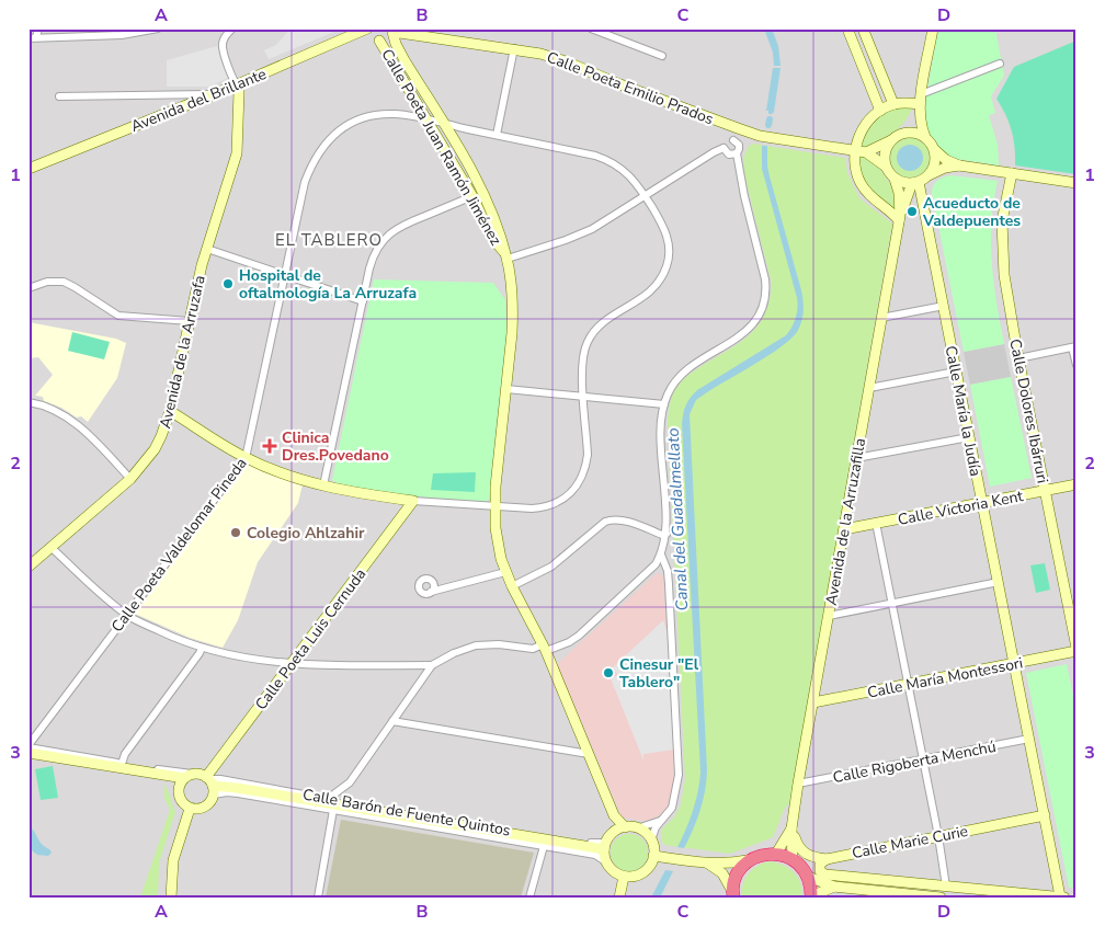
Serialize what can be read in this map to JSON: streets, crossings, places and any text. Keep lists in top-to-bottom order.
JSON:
{
  "streets": {
    "street": [
      "Calle Poeta Emilio Prados",
      "Avenida del Brillante",
      "Calle Poeta Juan Ramón Jiménez",
      "Avenida de la Arruzafa",
      "Calle María la Judía",
      "Calle Dolores Ibárruri",
      "Calle Victoria Kent",
      "Avenida de la Arruzafilla",
      "Calle Poeta Valdelomar Pineda",
      "Calle Poeta Luis Cernuda",
      "Calle María Montessori",
      "Calle Rigoberta Menchú",
      "Calle Barón de Fuente Quintos",
      "Calle Marie Curie"
    ]
  },
  "crossings": [
    ["Calle Poeta Emilio Prados", "Calle Poeta Juan Ramón Jiménez"],
    ["Avenida del Brillante", "Avenida de la Arruzafa"],
    ["Calle Poeta Juan Ramón Jiménez", "Calle Poeta Valdelomar Pineda"],
    ["Calle María la Judía", "Calle Victoria Kent"],
    ["Calle María la Judía", "Avenida de la Arruzafilla"],
    ["Calle María la Judía", "Calle María Montessori"],
    ["Calle María la Judía", "Calle Rigoberta Menchú"],
    ["Calle María la Judía", "Calle Marie Curie"],
    ["Calle Dolores Ibárruri", "Calle Victoria Kent"],
    ["Calle Dolores Ibárruri", "Calle María Montessori"],
    ["Calle Victoria Kent", "Avenida de la Arruzafilla"],
    ["Avenida de la Arruzafilla", "Calle María Montessori"],
    ["Avenida de la Arruzafilla", "Calle Rigoberta Menchú"],
    ["Avenida de la Arruzafilla", "Calle Marie Curie"],
    ["Calle Poeta Valdelomar Pineda", "Calle Poeta Luis Cernuda"],
    ["Calle Poeta Luis Cernuda", "Calle Barón de Fuente Quintos"]
  ],
  "districts": ["EL TABLERO"],
  "water": ["Canal del Guadalmellato"],
  "places": {
    "other": [
      "Acueducto de Valdepuentes",
      "Hospital de oftalmología La Arruzafa",
      "Colegio Ahlzahir",
      "Cinesur \"El Tablero\""
    ],
    "health": ["Clinica Dres.Povedano"]
  },
  "grid": {
    "columns": [
      "A",
      "B",
      "C",
      "D"
    ],
    "rows": ["1", "2", "3"]
  }
}
